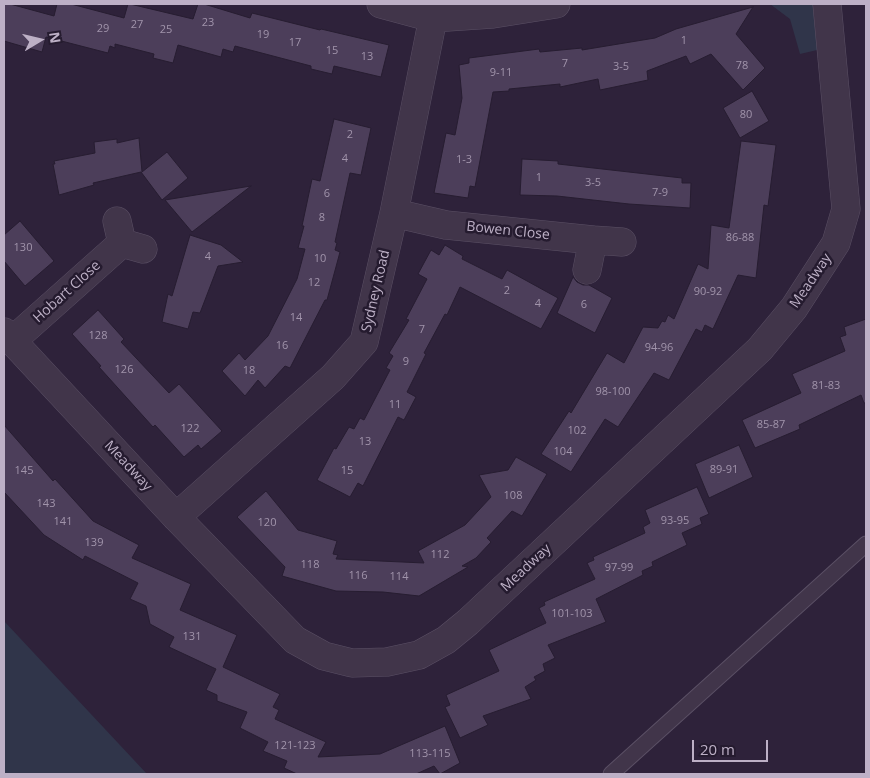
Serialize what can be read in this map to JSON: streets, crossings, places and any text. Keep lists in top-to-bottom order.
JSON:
{
  "streets": {
    "street": [
      "Bowen Close",
      "Meadway",
      "Sydney Road",
      "Hobart Close"
    ]
  },
  "crossings": [
    ["Bowen Close", "Sydney Road"],
    ["Meadway", "Sydney Road"],
    ["Meadway", "Hobart Close"]
  ],
  "house_numbers": [
    "23",
    "27",
    "29",
    "25",
    "19",
    "1",
    "17",
    "15",
    "13",
    "7",
    "78",
    "3-5",
    "9-11",
    "80",
    "2",
    "4",
    "1-3",
    "1",
    "3-5",
    "7-9",
    "6",
    "8",
    "86-88",
    "130",
    "4",
    "10",
    "12",
    "2",
    "90-92",
    "4",
    "6",
    "14",
    "7",
    "128",
    "16",
    "94-96",
    "9",
    "126",
    "18",
    "81-83",
    "98-100",
    "11",
    "85-87",
    "122",
    "102",
    "13",
    "104",
    "89-91",
    "145",
    "15",
    "108",
    "143",
    "93-95",
    "141",
    "120",
    "139",
    "112",
    "118",
    "97-99",
    "116",
    "114",
    "101-103",
    "131",
    "121-123",
    "113-115"
  ],
  "scale_bar": "20 m",
  "north": "right"
}
